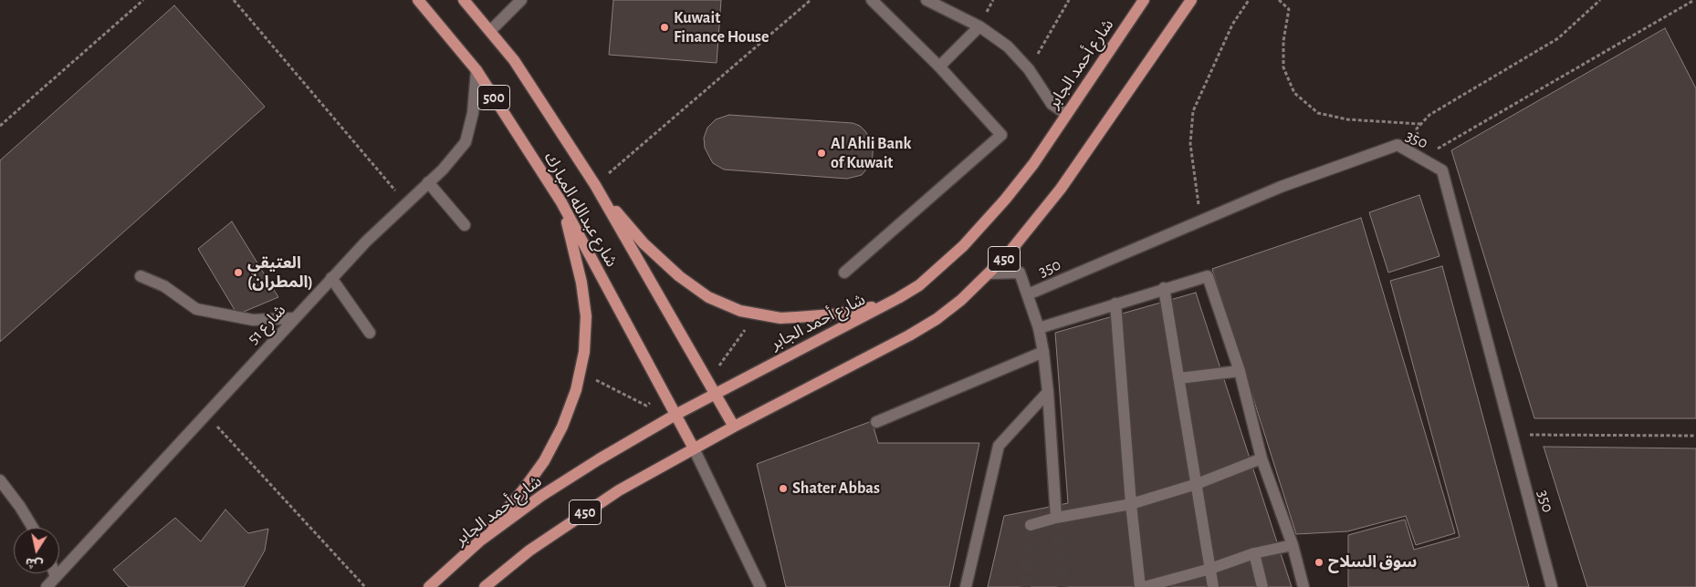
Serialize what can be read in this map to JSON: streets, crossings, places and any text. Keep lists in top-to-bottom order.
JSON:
{
  "streets": {
    "main road": [
      "شارع أحمد الجابر",
      "500",
      "شارع عبدالله المبارك",
      "450"
    ],
    "street": ["350", "شارع 51"]
  },
  "crossings": [
    ["شارع أحمد الجابر", "شارع عبدالله المبارك"],
    ["350", "450"],
    ["شارع عبدالله المبارك", "450"],
    ["شارع عبدالله المبارك", "شارع 51"]
  ],
  "places": [
    "Kuwait Finance House",
    "Al Ahli Bank of Kuwait",
    "العتيقي (المطران)",
    "Shater Abbas",
    "سوق السلاح"
  ],
  "north": "bottom"
}
